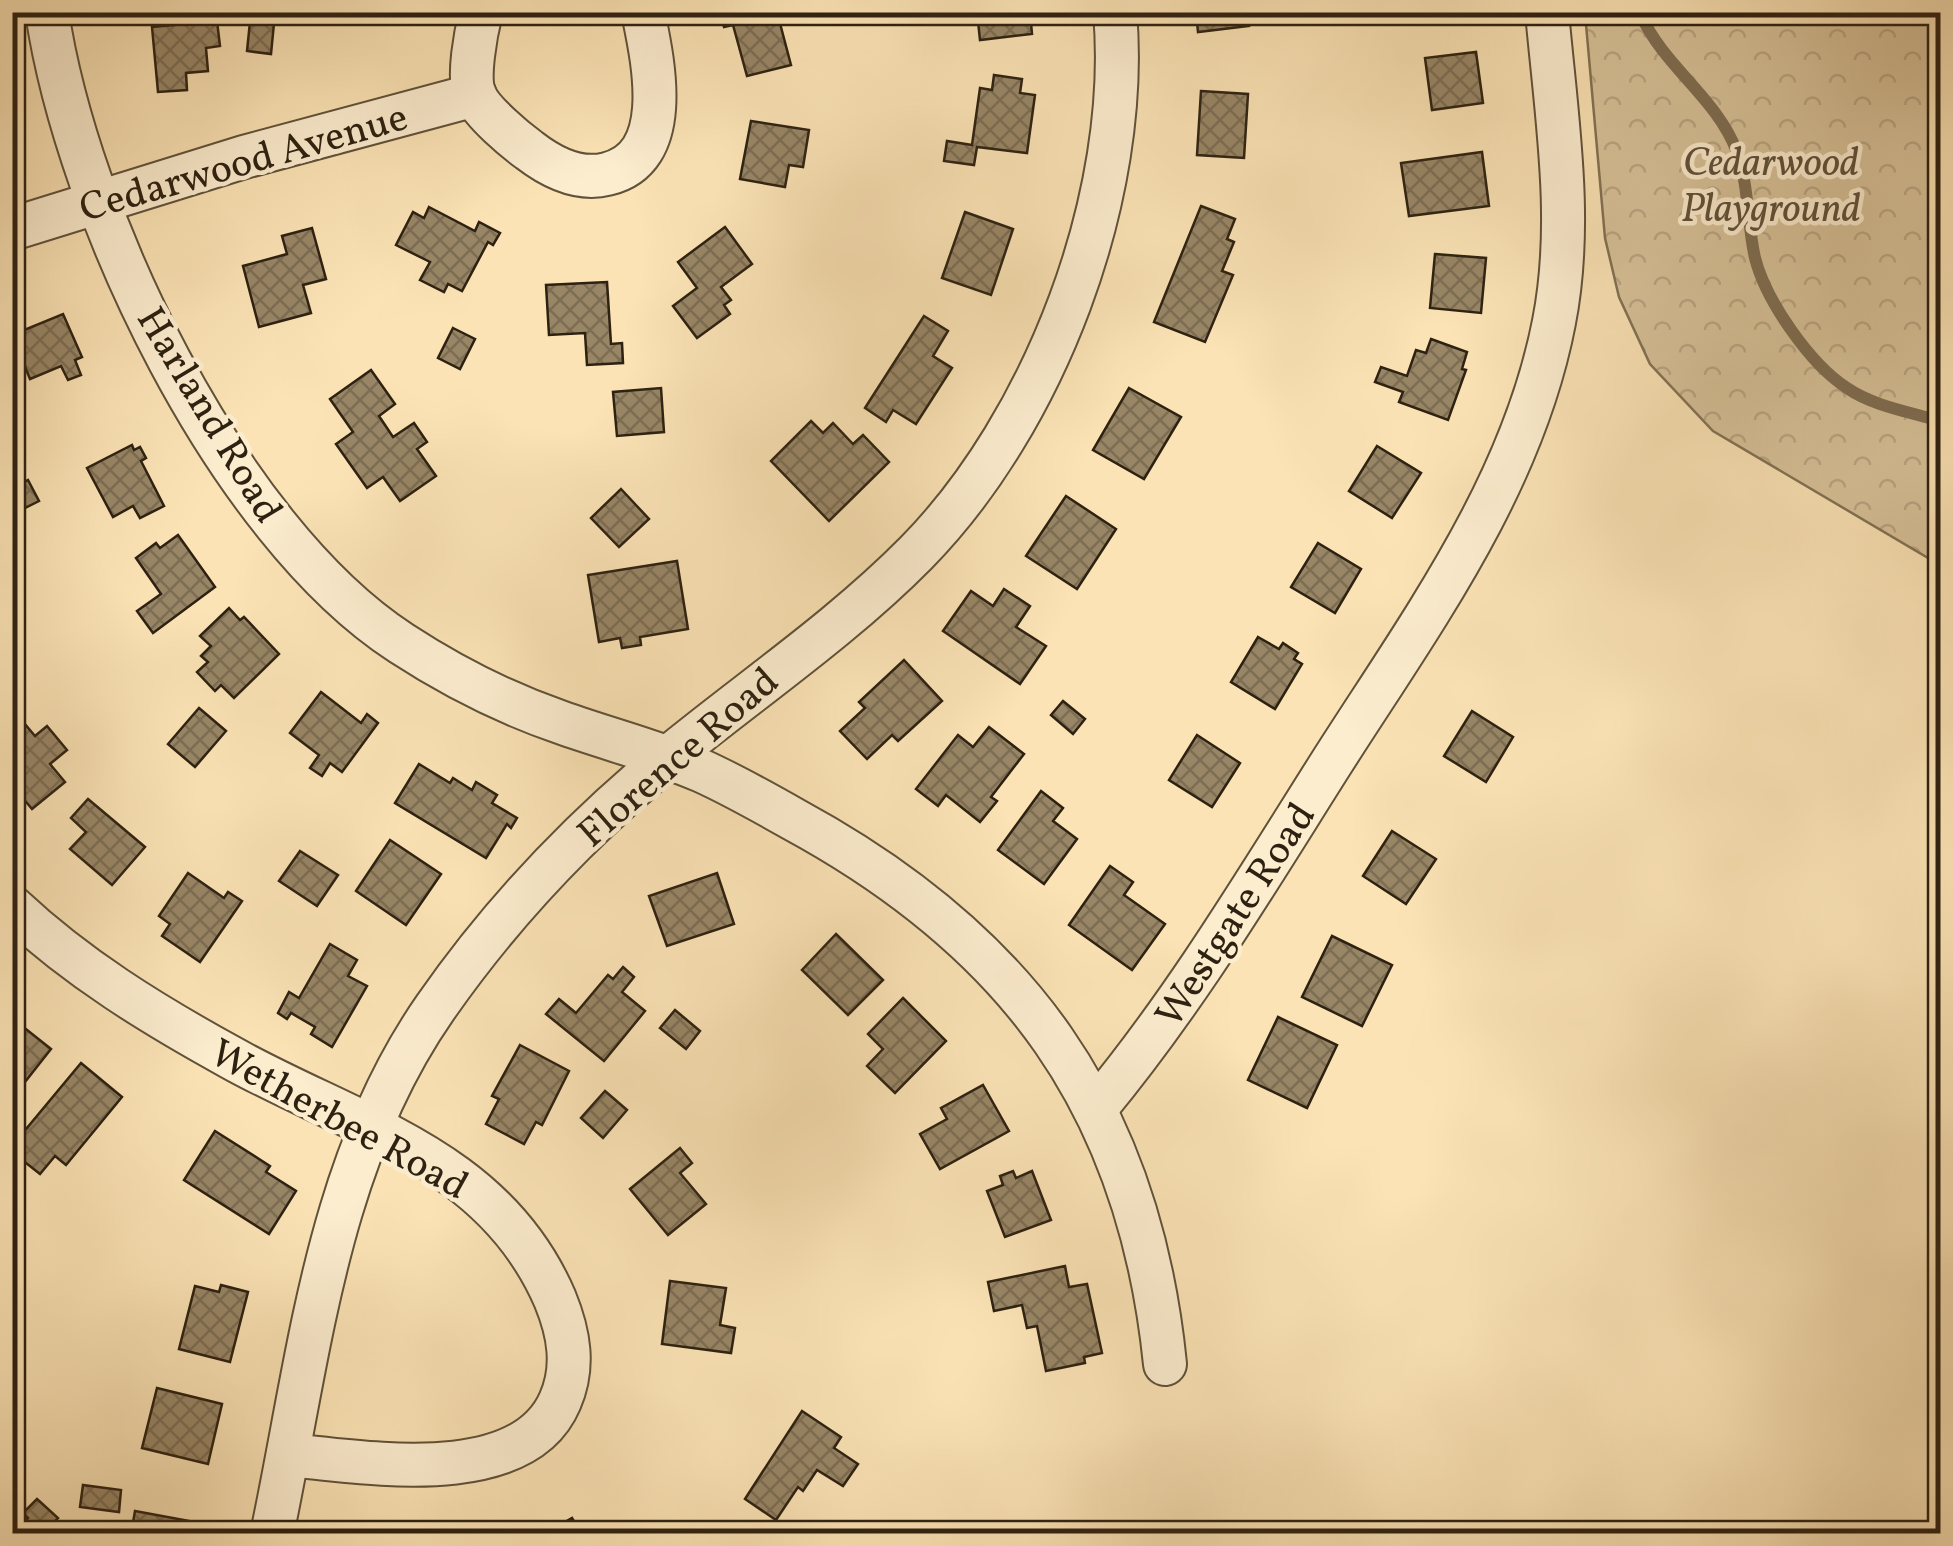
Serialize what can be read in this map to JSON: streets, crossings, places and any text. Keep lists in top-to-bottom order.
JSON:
{
  "streets": {
    "street": [
      "Cedarwood Avenue",
      "Harland Road",
      "Florence Road",
      "Westgate Road",
      "Wetherbee Road"
    ]
  },
  "crossings": [
    ["Cedarwood Avenue", "Harland Road"],
    ["Harland Road", "Florence Road"],
    ["Harland Road", "Westgate Road"],
    ["Florence Road", "Wetherbee Road"]
  ],
  "parks": ["Cedarwood Playground"]
}
